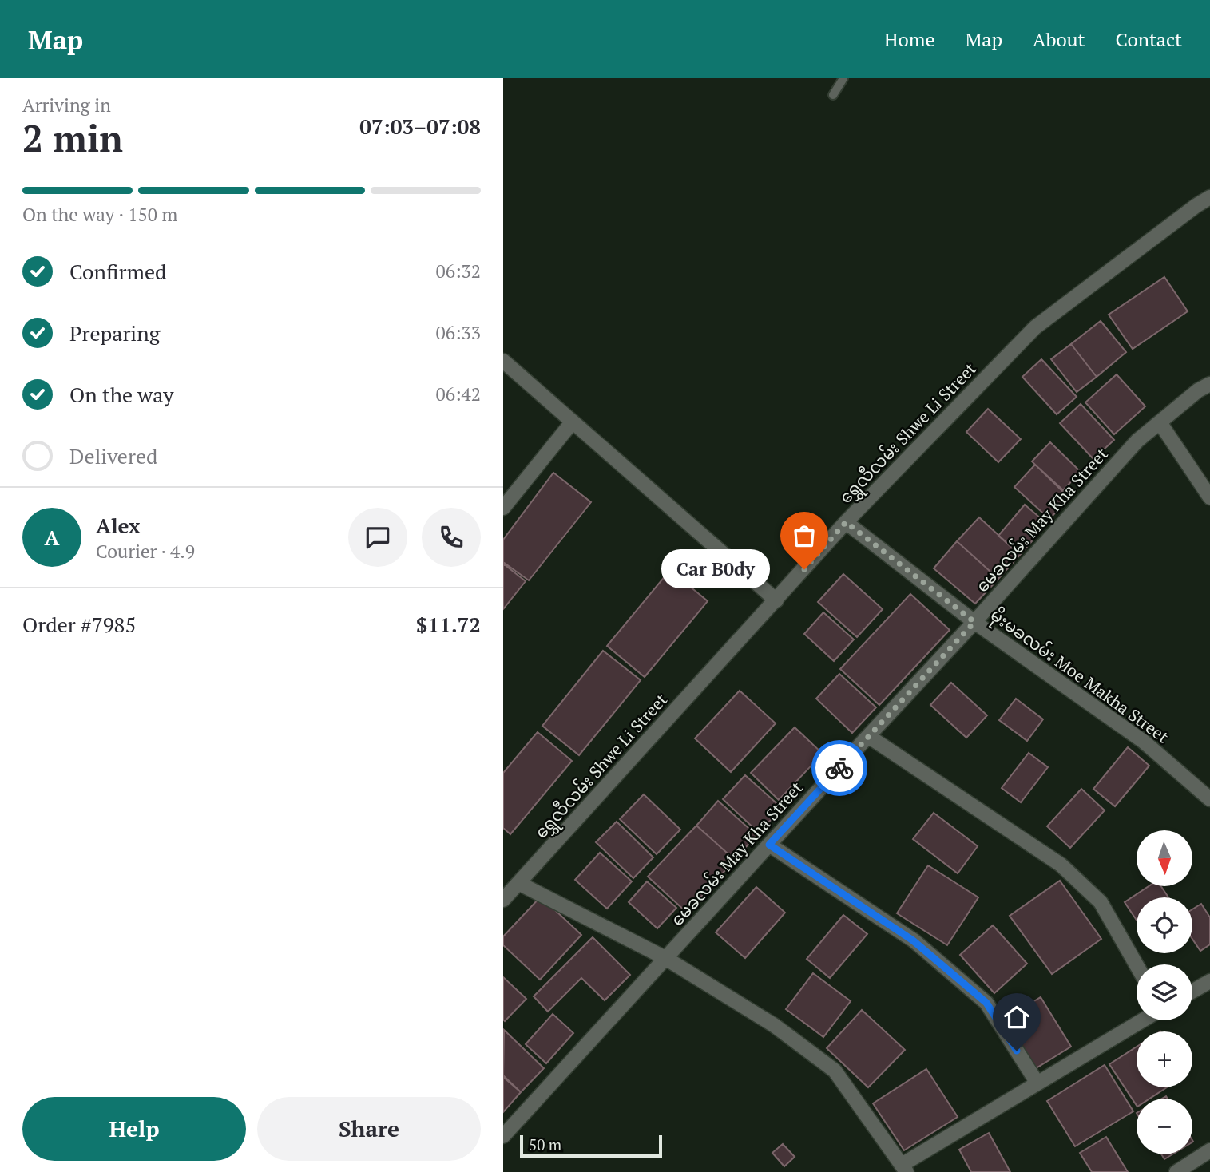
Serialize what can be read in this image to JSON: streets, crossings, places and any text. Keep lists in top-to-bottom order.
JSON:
{
  "streets": {
    "street": ["ရွှေလီလမ်း Shwe Li Street", "မေခလမ်း May Kha Street", "မိုးမခလမ်း Moe Makha Street"]
  },
  "crossings": [
    ["ရွှေလီလမ်း Shwe Li Street", "မိုးမခလမ်း Moe Makha Street"],
    ["မေခလမ်း May Kha Street", "မိုးမခလမ်း Moe Makha Street"]
  ],
  "places": ["Car B0dy"],
  "scale_bar": "50 m",
  "north": "bottom",
  "page": {
    "header": "Map",
    "nav": [
      "Home",
      "Map",
      "About",
      "Contact"
    ],
    "heading": ["2 min", "Arriving in", "07:03–07:08"],
    "panel": [
      "Alex",
      "Courier · 4.9",
      "Order #7985",
      "$11.72"
    ],
    "bar": "On the way · 150 m",
    "list": [
      ["Confirmed", "06:32"],
      ["Preparing", "06:33"],
      ["On the way", "06:42"],
      "Delivered"
    ],
    "round": "A",
    "bubble": "Car B0dy",
    "map_buttons": ["+", "−"],
    "buttons": ["Help", "Share"],
    "scale": "50 m"
  }
}
